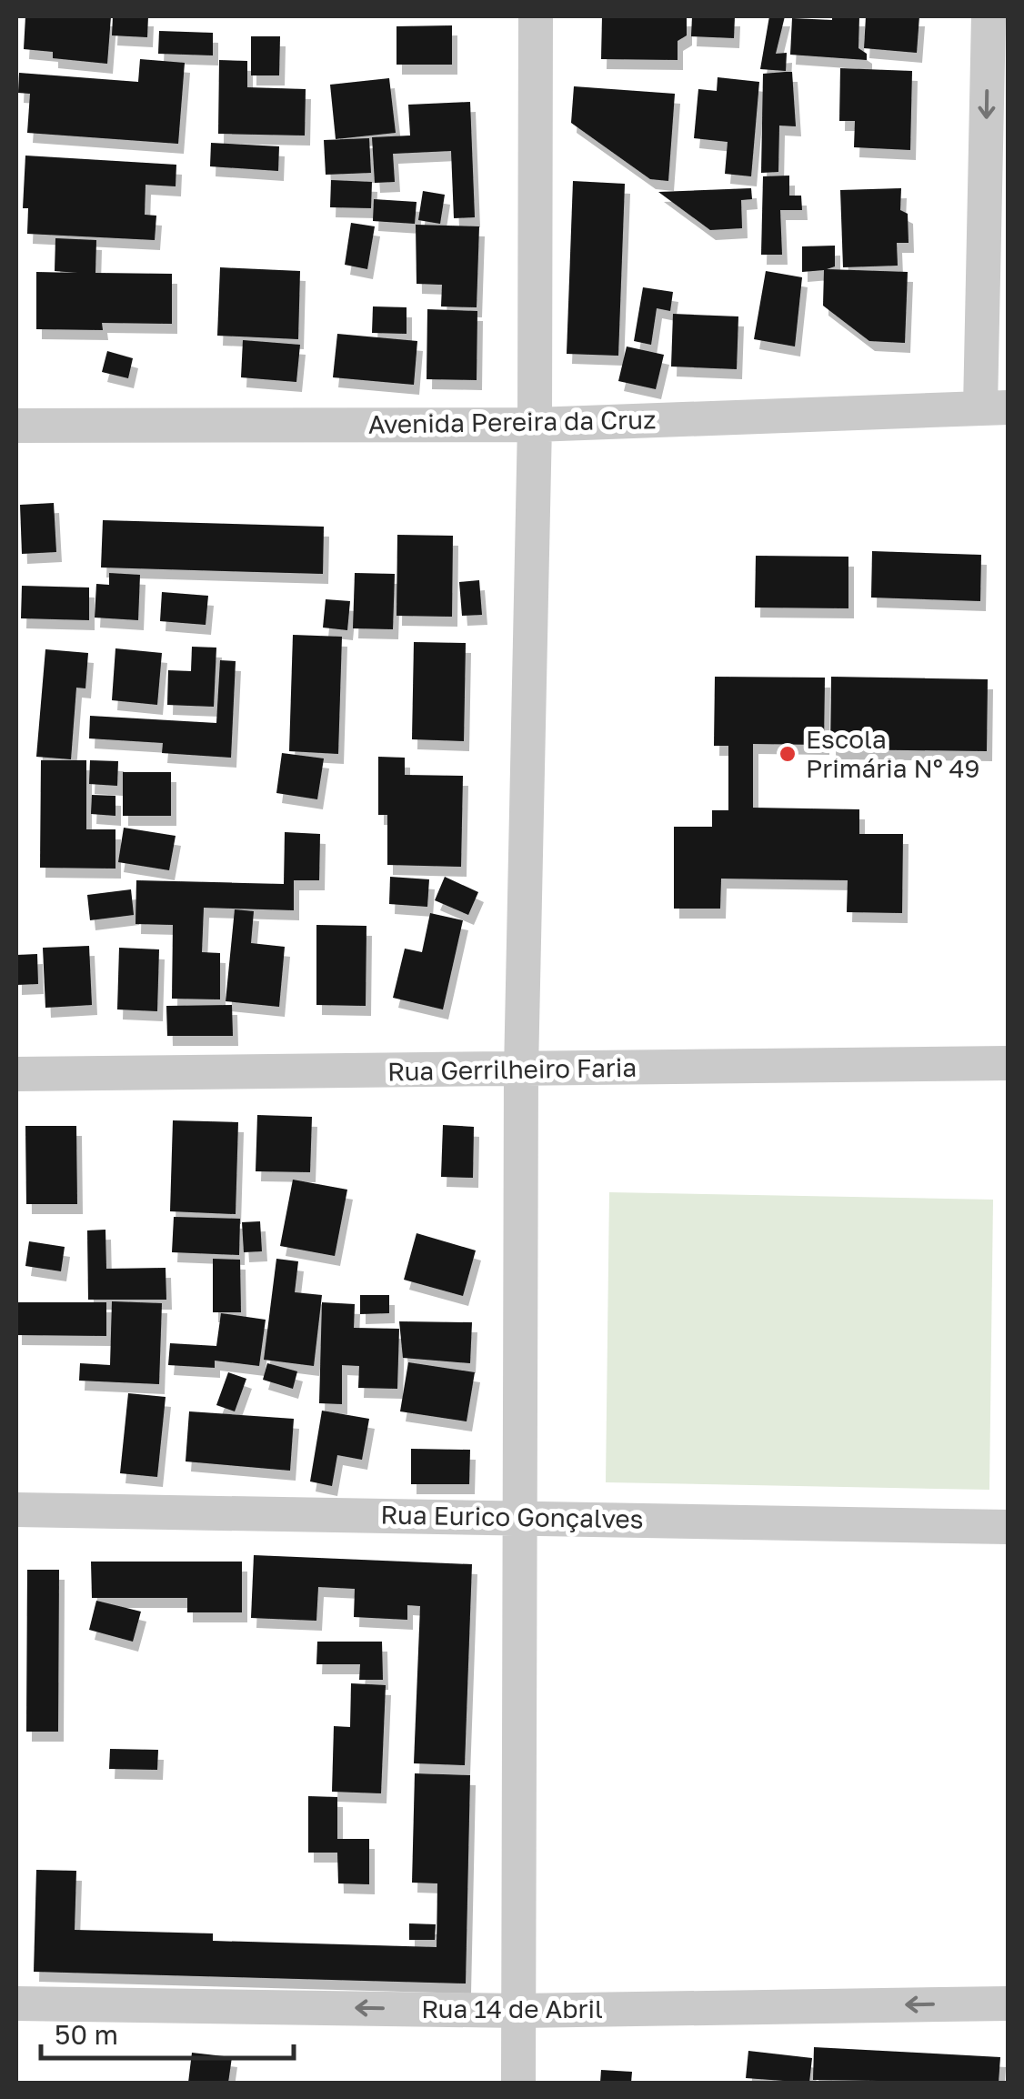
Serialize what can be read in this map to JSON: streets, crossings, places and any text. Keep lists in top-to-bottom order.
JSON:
{
  "streets": {
    "street": [
      "Avenida Pereira da Cruz",
      "Rua Gerrilheiro Faria",
      "Rua Eurico Gonçalves",
      "Rua 14 de Abril"
    ]
  },
  "one_way": ["Rua 14 de Abril"],
  "places": ["Escola Primária Nº 49"],
  "scale_bar": "50 m"
}
